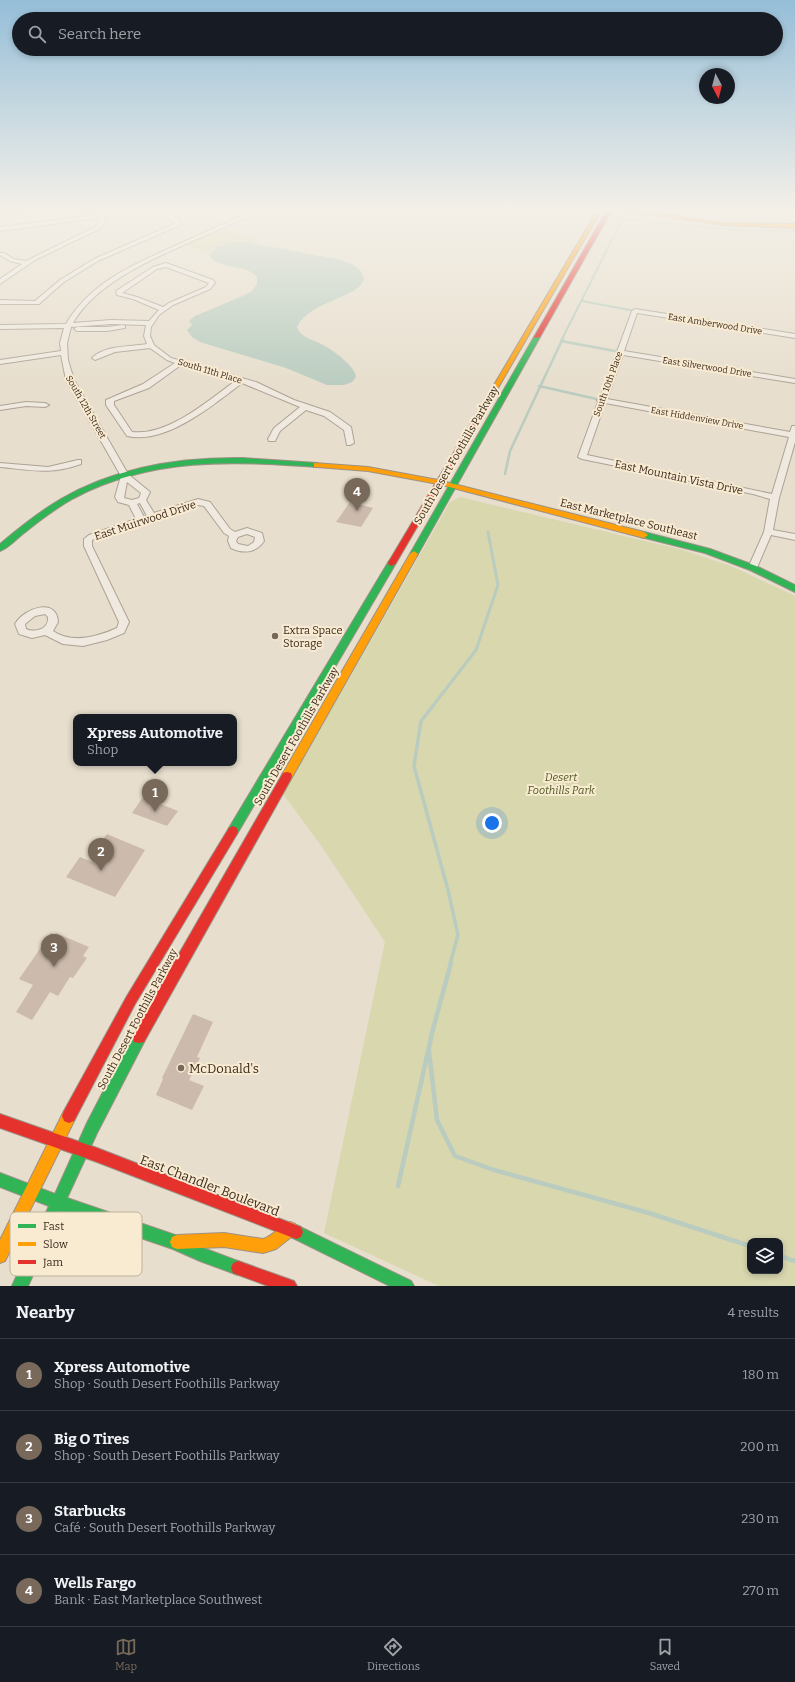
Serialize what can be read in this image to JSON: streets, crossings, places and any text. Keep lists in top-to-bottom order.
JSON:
{
  "streets": {
    "street": [
      "East Amberwood Drive",
      "East Silverwood Drive",
      "South 11th Place",
      "South 10th Place",
      "South 12th Street",
      "East Hiddenview Drive",
      "South Desert Foothills Parkway",
      "East Mountain Vista Drive",
      "East Marketplace Southeast",
      "East Muirwood Drive",
      "East Chandler Boulevard"
    ]
  },
  "crossings": [
    ["East Amberwood Drive", "South 10th Place"],
    ["East Silverwood Drive", "South 10th Place"],
    ["South 10th Place", "East Hiddenview Drive"],
    ["South 10th Place", "East Mountain Vista Drive"],
    ["South 12th Street", "East Marketplace Southeast"],
    ["South 12th Street", "East Muirwood Drive"],
    ["South Desert Foothills Parkway", "East Marketplace Southeast"],
    ["South Desert Foothills Parkway", "East Chandler Boulevard"]
  ],
  "parks": ["Desert Foothills Park"],
  "places": ["Extra Space Storage", "McDonald's"],
  "legend": ["Fast", "Slow", "Jam"],
  "north": "bottom",
  "page": {
    "search": "Search here",
    "pins": [
      "4",
      "1",
      "2",
      "3"
    ],
    "popup": ["Xpress Automotive", "Shop"],
    "heading": ["Nearby", "4 results"],
    "list": [
      {
        "mark": "1",
        "name": "Xpress Automotive",
        "note": "Shop · South Desert Foothills Parkway",
        "value": "180 m"
      },
      {
        "mark": "2",
        "name": "Big O Tires",
        "note": "Shop · South Desert Foothills Parkway",
        "value": "200 m"
      },
      {
        "mark": "3",
        "name": "Starbucks",
        "note": "Café · South Desert Foothills Parkway",
        "value": "230 m"
      },
      {
        "mark": "4",
        "name": "Wells Fargo",
        "note": "Bank · East Marketplace Southwest",
        "value": "270 m"
      }
    ],
    "nav": ["Map", "Directions", "Saved"]
  }
}
